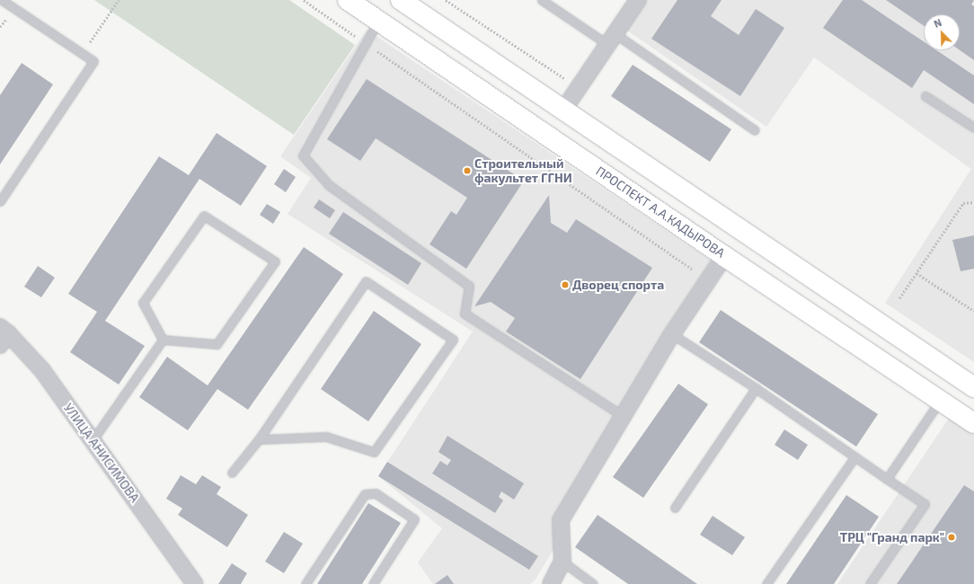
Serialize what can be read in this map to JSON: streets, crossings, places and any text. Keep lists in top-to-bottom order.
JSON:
{
  "streets": {
    "main road": ["ПРОСПЕКТ А.А.КАДЫРОВА"],
    "street": ["УЛИЦА АНИСИМОВА"]
  },
  "places": ["Строительный факультет ГГНИ", "Дворец спорта", "ТРЦ \"Гранд парк\""],
  "north": "top left"
}
